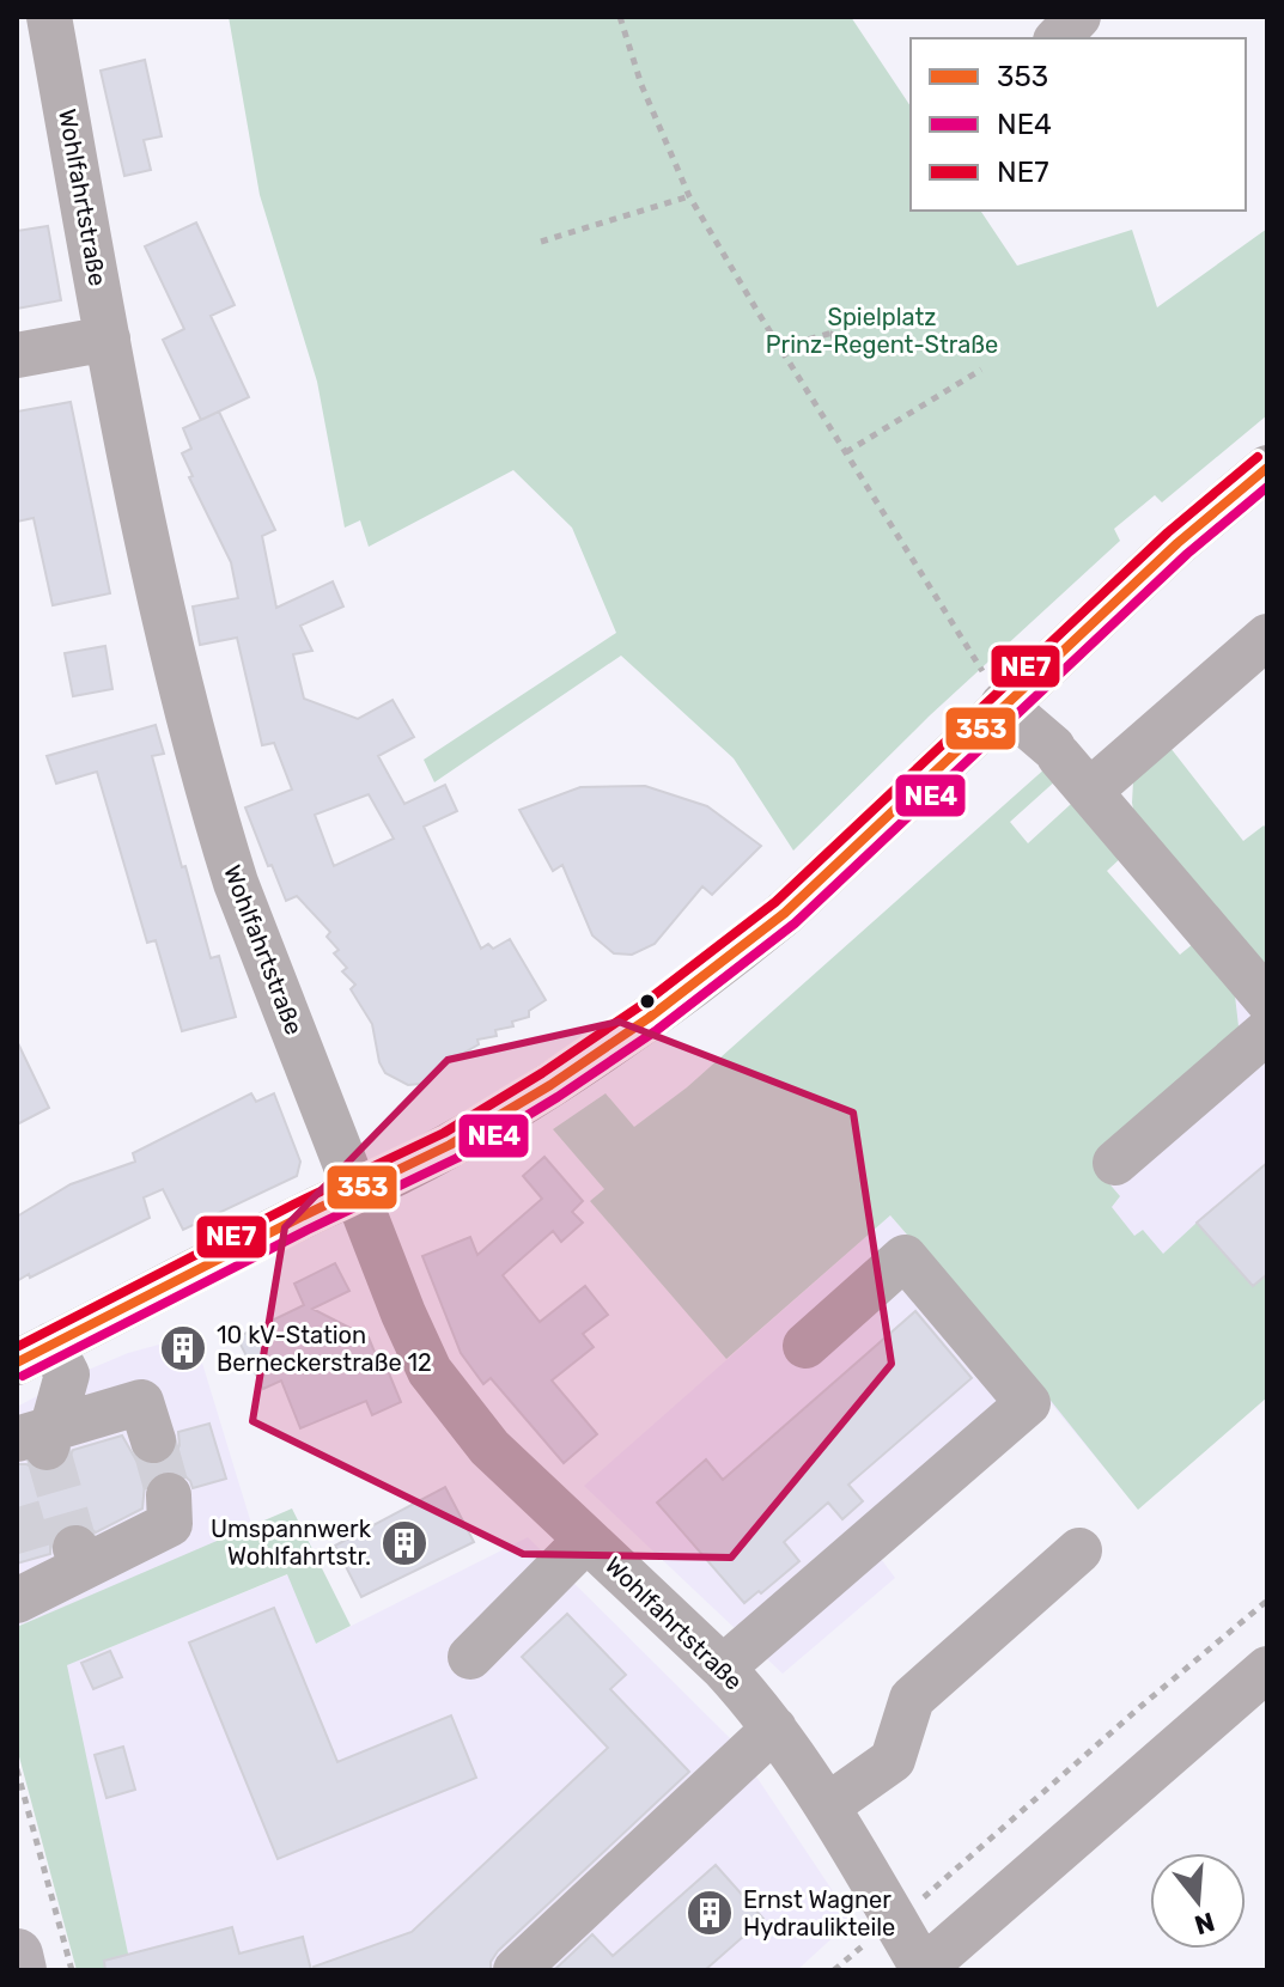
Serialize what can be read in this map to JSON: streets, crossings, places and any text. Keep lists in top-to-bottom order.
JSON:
{
  "streets": {
    "street": ["Wohlfahrtstraße"]
  },
  "parks": ["Spielplatz Prinz-Regent-Straße"],
  "places": {
    "building": ["10 kV-Station Berneckerstraße 12", "Umspannwerk Wohlfahrtstr.", "Ernst Wagner Hydraulikteile"]
  },
  "lines": ["transit line NE7", "transit line 353", "transit line NE4"],
  "legend": ["353", "NE4", "NE7"],
  "north": "bottom"
}
